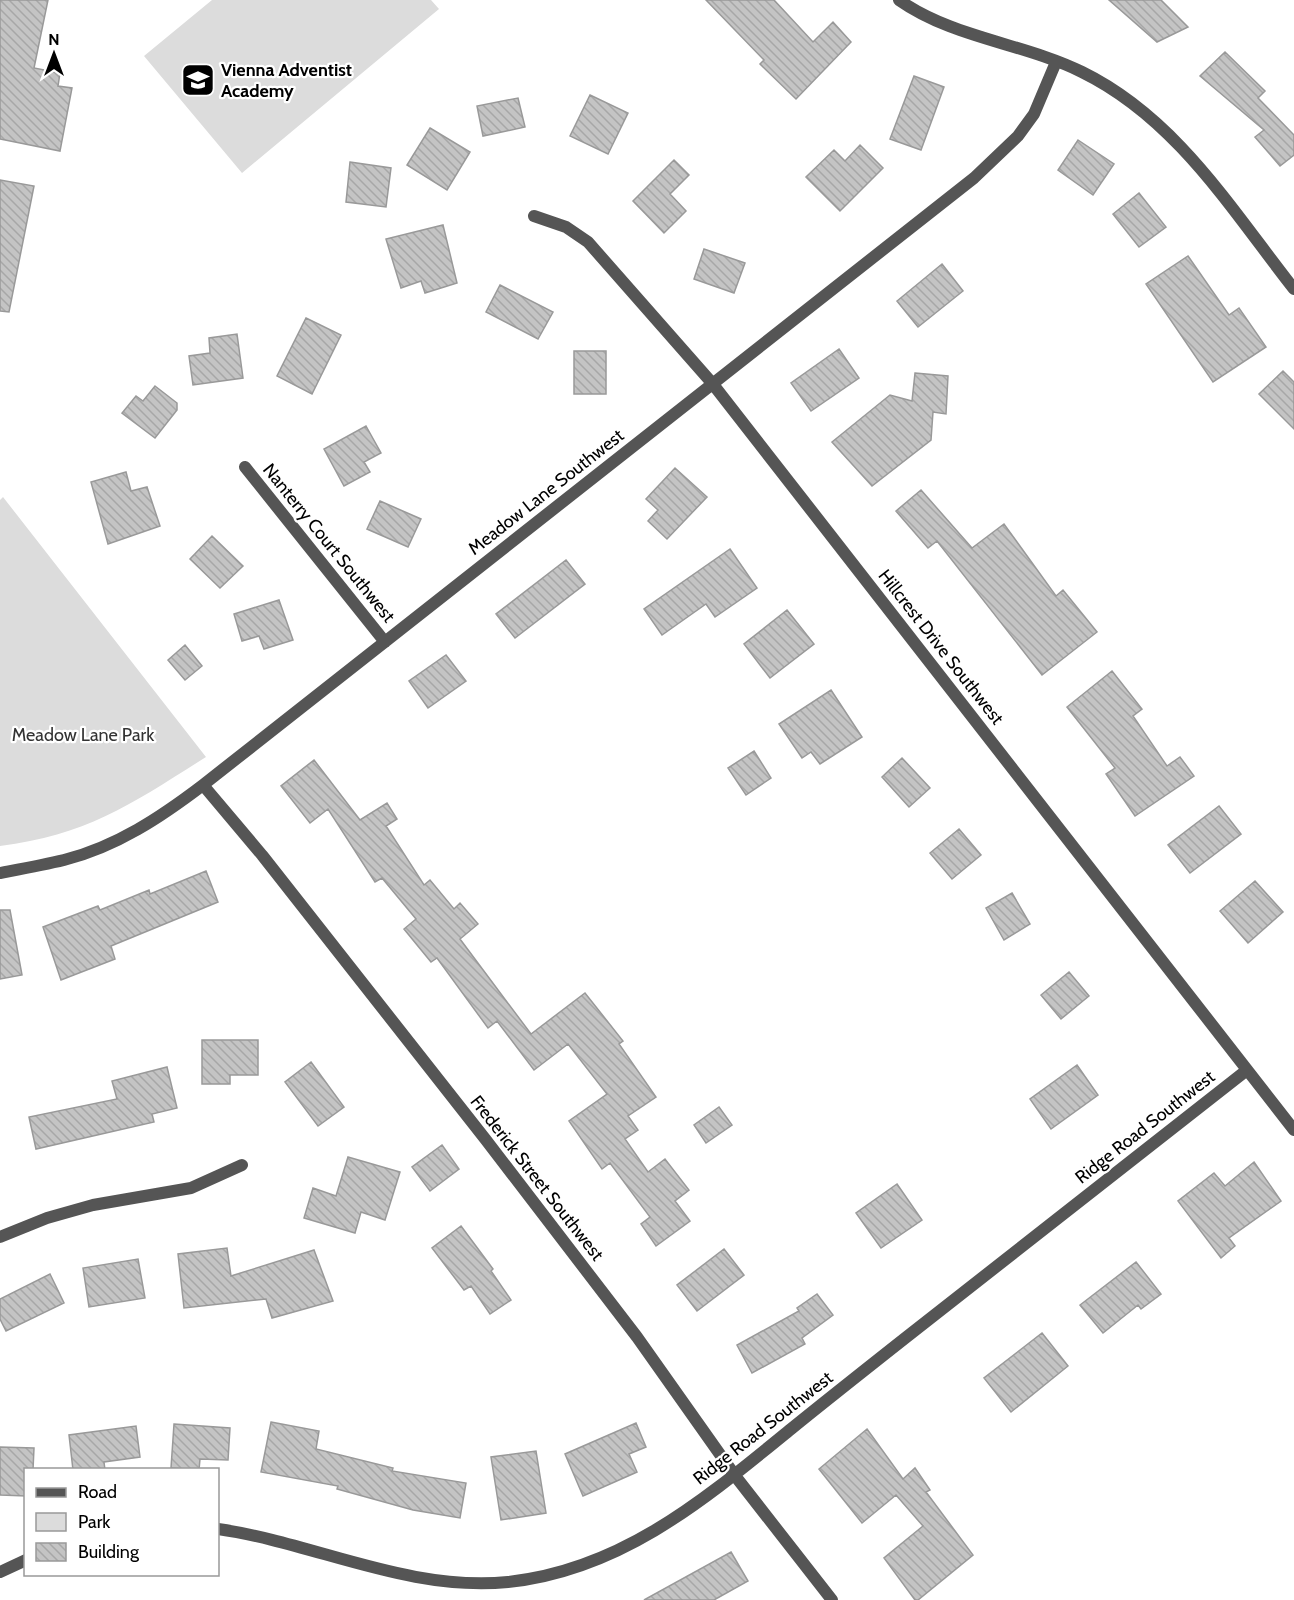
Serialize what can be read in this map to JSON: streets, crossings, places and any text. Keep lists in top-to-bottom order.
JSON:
{
  "streets": {
    "street": [
      "Meadow Lane Southwest",
      "Nanterry Court Southwest",
      "Hillcrest Drive Southwest",
      "Ridge Road Southwest",
      "Frederick Street Southwest"
    ]
  },
  "crossings": [
    ["Meadow Lane Southwest", "Nanterry Court Southwest"],
    ["Meadow Lane Southwest", "Hillcrest Drive Southwest"],
    ["Meadow Lane Southwest", "Frederick Street Southwest"],
    ["Hillcrest Drive Southwest", "Ridge Road Southwest"],
    ["Ridge Road Southwest", "Frederick Street Southwest"]
  ],
  "parks": ["Meadow Lane Park"],
  "places": {
    "school or university": ["Vienna Adventist Academy"]
  },
  "legend": ["Road", "Park", "Building"],
  "north": "top"
}
